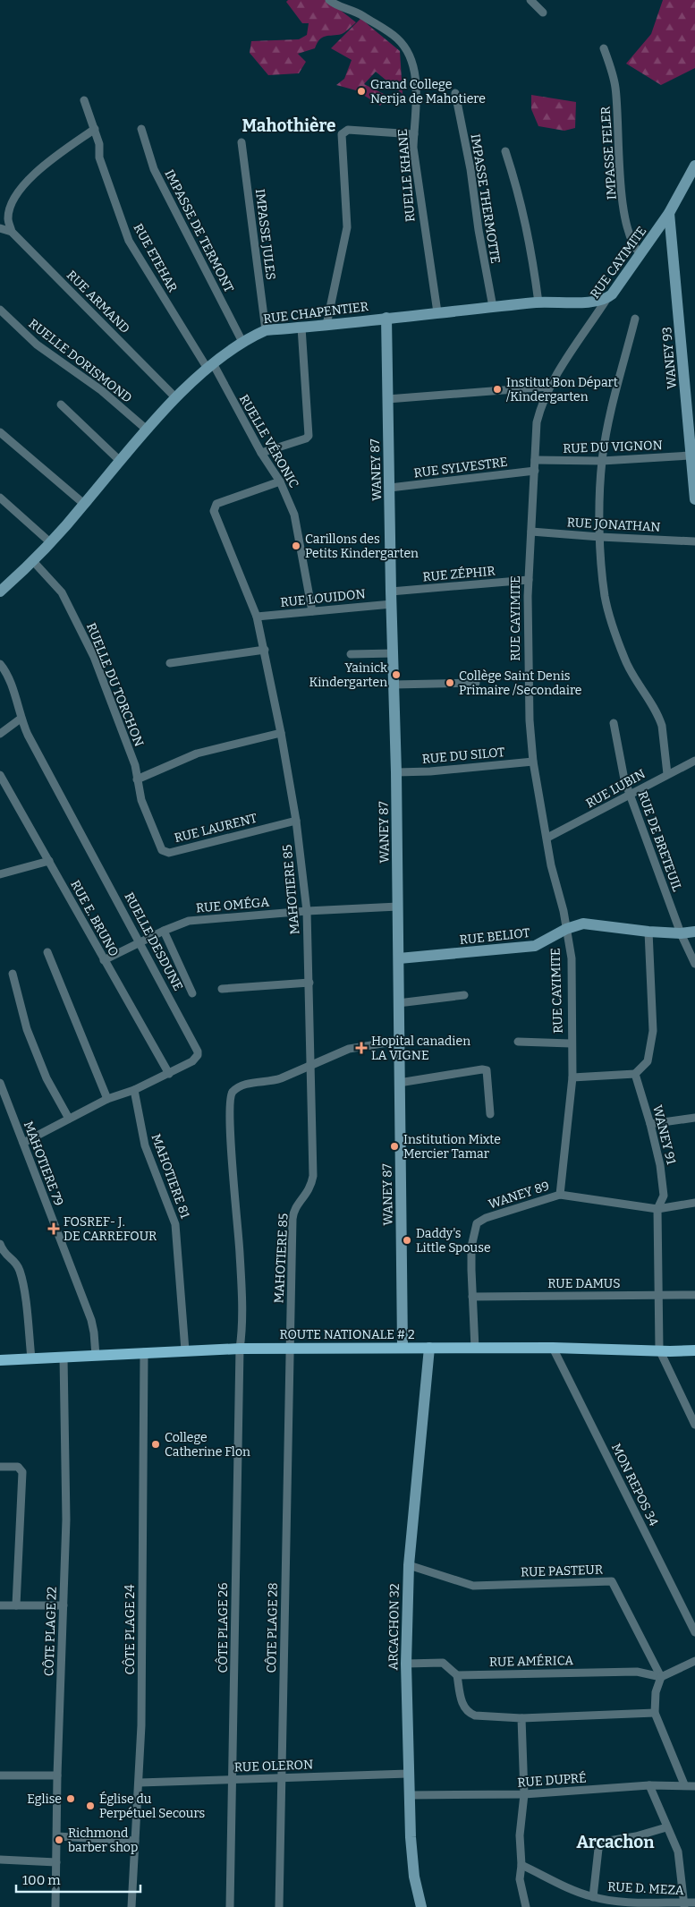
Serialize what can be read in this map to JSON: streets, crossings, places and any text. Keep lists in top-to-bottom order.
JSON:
{
  "streets": {
    "main road": ["ROUTE NATIONALE # 2"],
    "street": [
      "IMPASSE FELER",
      "RUELLE KHANE",
      "IMPASSE THERMOTTE",
      "IMPASSE DE TERMONT",
      "IMPASSE JULES",
      "RUE ETEHAR",
      "RUE CAYIMITE",
      "RUE ARMAND",
      "RUE CHAPENTIER",
      "WANEY 93",
      "RUELLE DORISMOND",
      "RUELLE VÉRONIC",
      "RUE DU VIGNON",
      "RUE SYLVESTRE",
      "WANEY 87",
      "RUE JONATHAN",
      "RUE ZÉPHIR",
      "RUE LOUIDON",
      "RUELLE DU TORCHON",
      "RUE DU SILOT",
      "RUE LUBIN",
      "RUE LAURENT",
      "RUE DE BRETEUIL",
      "MAHOTIERE 85",
      "RUE OMÉGA",
      "RUE E. BRUNO",
      "RUE BELIOT",
      "RUELLE DESDUNE",
      "WANEY 91",
      "MAHOTIERE 79",
      "MAHOTIERE 81",
      "WANEY 89",
      "RUE DAMUS",
      "MON REPOS 34",
      "RUE PASTEUR",
      "ARCACHON 32",
      "CÔTE PLAGE 26",
      "CÔTE PLAGE 28",
      "CÔTE PLAGE 24",
      "CÔTE PLAGE 22",
      "RUE AMÉRICA",
      "RUE OLERON",
      "RUE DUPRÉ",
      "RUE D. MEZA"
    ]
  },
  "crossings": [
    ["IMPASSE FELER", "RUE CAYIMITE"],
    ["RUELLE KHANE", "RUE CHAPENTIER"],
    ["IMPASSE THERMOTTE", "RUE CHAPENTIER"],
    ["IMPASSE DE TERMONT", "RUE CHAPENTIER"],
    ["IMPASSE JULES", "RUE CHAPENTIER"],
    ["RUE ETEHAR", "RUE CHAPENTIER"],
    ["RUE ETEHAR", "RUELLE VÉRONIC"],
    ["RUE CAYIMITE", "RUE CHAPENTIER"],
    ["RUE CAYIMITE", "WANEY 93"],
    ["RUE CAYIMITE", "RUE DU VIGNON"],
    ["RUE CAYIMITE", "RUE SYLVESTRE"],
    ["RUE CAYIMITE", "RUE JONATHAN"],
    ["RUE CAYIMITE", "RUE ZÉPHIR"],
    ["RUE CAYIMITE", "RUE DU SILOT"],
    ["RUE CAYIMITE", "RUE LUBIN"],
    ["RUE CAYIMITE", "RUE BELIOT"],
    ["RUE CAYIMITE", "WANEY 89"],
    ["RUE ARMAND", "RUE CHAPENTIER"],
    ["RUE CHAPENTIER", "RUELLE DORISMOND"],
    ["RUE CHAPENTIER", "RUELLE VÉRONIC"],
    ["RUE CHAPENTIER", "WANEY 87"],
    ["RUE CHAPENTIER", "RUELLE DU TORCHON"],
    ["WANEY 93", "RUE DU VIGNON"],
    ["RUELLE VÉRONIC", "RUE LOUIDON"],
    ["RUELLE VÉRONIC", "MAHOTIERE 85"],
    ["RUE SYLVESTRE", "WANEY 87"],
    ["WANEY 87", "RUE ZÉPHIR"],
    ["WANEY 87", "RUE LOUIDON"],
    ["WANEY 87", "RUE DU SILOT"],
    ["WANEY 87", "RUE OMÉGA"],
    ["WANEY 87", "RUE BELIOT"],
    ["WANEY 87", "ROUTE NATIONALE # 2"],
    ["RUE LOUIDON", "MAHOTIERE 85"],
    ["RUELLE DU TORCHON", "RUE LAURENT"],
    ["RUE LUBIN", "RUE DE BRETEUIL"],
    ["RUE LAURENT", "MAHOTIERE 85"],
    ["RUE DE BRETEUIL", "RUE BELIOT"],
    ["MAHOTIERE 85", "RUE OMÉGA"],
    ["MAHOTIERE 85", "ROUTE NATIONALE # 2"],
    ["MAHOTIERE 85", "CÔTE PLAGE 26"],
    ["MAHOTIERE 85", "CÔTE PLAGE 28"],
    ["RUE OMÉGA", "RUE E. BRUNO"],
    ["RUE OMÉGA", "RUELLE DESDUNE"],
    ["RUE E. BRUNO", "RUELLE DESDUNE"],
    ["RUELLE DESDUNE", "MAHOTIERE 79"],
    ["RUELLE DESDUNE", "MAHOTIERE 81"],
    ["WANEY 91", "WANEY 89"],
    ["WANEY 91", "RUE DAMUS"],
    ["WANEY 91", "ROUTE NATIONALE # 2"],
    ["MAHOTIERE 79", "ROUTE NATIONALE # 2"],
    ["MAHOTIERE 81", "ROUTE NATIONALE # 2"],
    ["WANEY 89", "RUE DAMUS"],
    ["WANEY 89", "ROUTE NATIONALE # 2"],
    ["ROUTE NATIONALE # 2", "MON REPOS 34"],
    ["ROUTE NATIONALE # 2", "ARCACHON 32"],
    ["ROUTE NATIONALE # 2", "CÔTE PLAGE 26"],
    ["ROUTE NATIONALE # 2", "CÔTE PLAGE 28"],
    ["ROUTE NATIONALE # 2", "CÔTE PLAGE 24"],
    ["ROUTE NATIONALE # 2", "CÔTE PLAGE 22"],
    ["RUE PASTEUR", "ARCACHON 32"],
    ["RUE PASTEUR", "RUE AMÉRICA"],
    ["ARCACHON 32", "RUE OLERON"],
    ["ARCACHON 32", "RUE DUPRÉ"],
    ["CÔTE PLAGE 26", "RUE OLERON"],
    ["CÔTE PLAGE 28", "RUE OLERON"],
    ["CÔTE PLAGE 24", "RUE OLERON"]
  ],
  "districts": ["Mahothière", "Arcachon"],
  "places": {
    "other": [
      "Grand College Nerija de Mahotiere",
      "Institut Bon Départ /Kindergarten",
      "Carillons des Petits Kindergarten",
      "Yainick Kindergarten",
      "Collège Saint Denis Primaire /Secondaire",
      "Institution Mixte Mercier Tamar",
      "Daddy's Little Spouse",
      "College Catherine Flon",
      "Eglise",
      "Église du Perpétuel Secours",
      "Richmond barber shop"
    ],
    "health": ["Hopital canadien LA VIGNE", "FOSREF- J. DE CARREFOUR"]
  },
  "scale_bar": "100 m"
}
